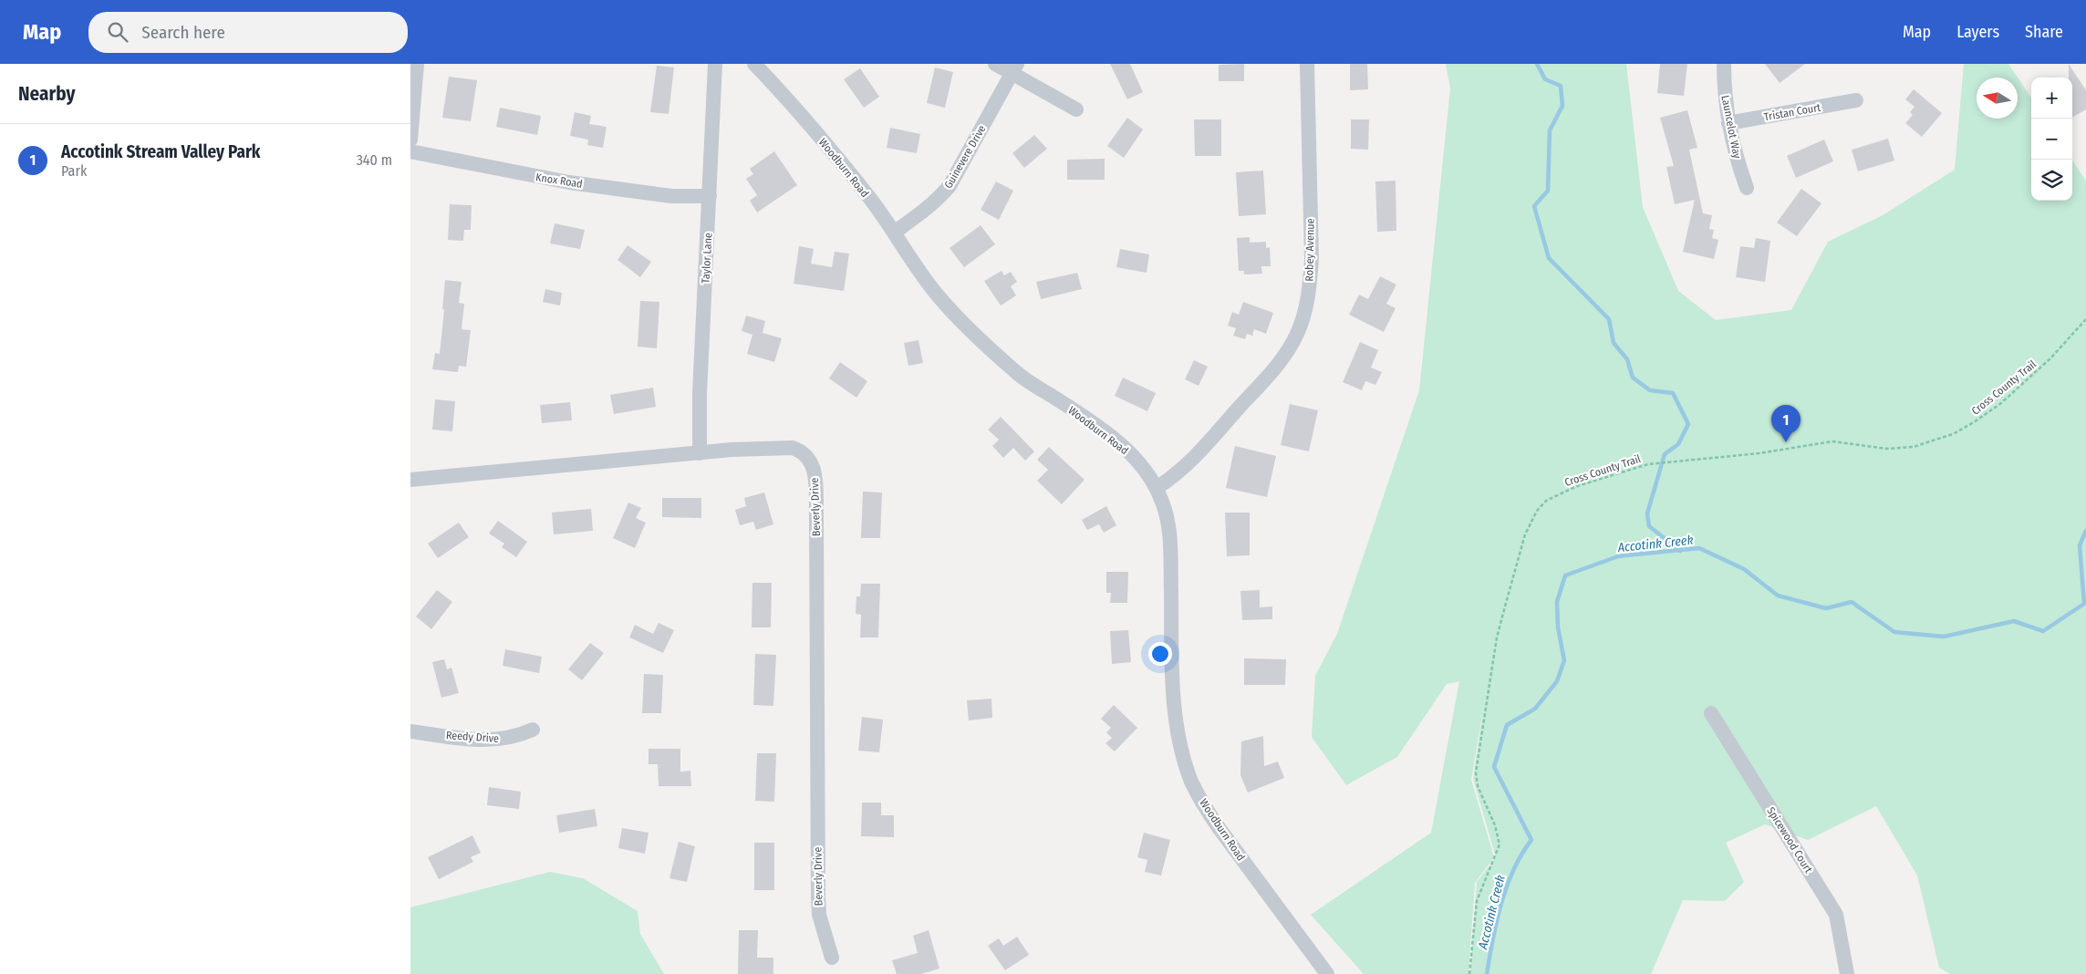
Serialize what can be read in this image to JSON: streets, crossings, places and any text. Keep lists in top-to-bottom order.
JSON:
{
  "streets": {
    "street": [
      "Tristan Court",
      "Launcelot Way",
      "Guinevere Drive",
      "Woodburn Road",
      "Knox Road",
      "Robey Avenue",
      "Taylor Lane",
      "Beverly Drive",
      "Reedy Drive",
      "Spicewood Court"
    ],
    "path": ["Cross County Trail"]
  },
  "crossings": [
    ["Tristan Court", "Launcelot Way"],
    ["Guinevere Drive", "Woodburn Road"],
    ["Woodburn Road", "Robey Avenue"],
    ["Knox Road", "Taylor Lane"],
    ["Taylor Lane", "Beverly Drive"]
  ],
  "water": ["Accotink Creek"],
  "north": "left",
  "page": {
    "header": "Map",
    "search": "Search here",
    "nav": ["Map", "Layers", "Share"],
    "heading": "Nearby",
    "map_buttons": ["+", "−"],
    "list": [
      {
        "mark": "1",
        "name": "Accotink Stream Valley Park",
        "note": "Park",
        "value": "340 m"
      }
    ],
    "pins": "1"
  }
}
